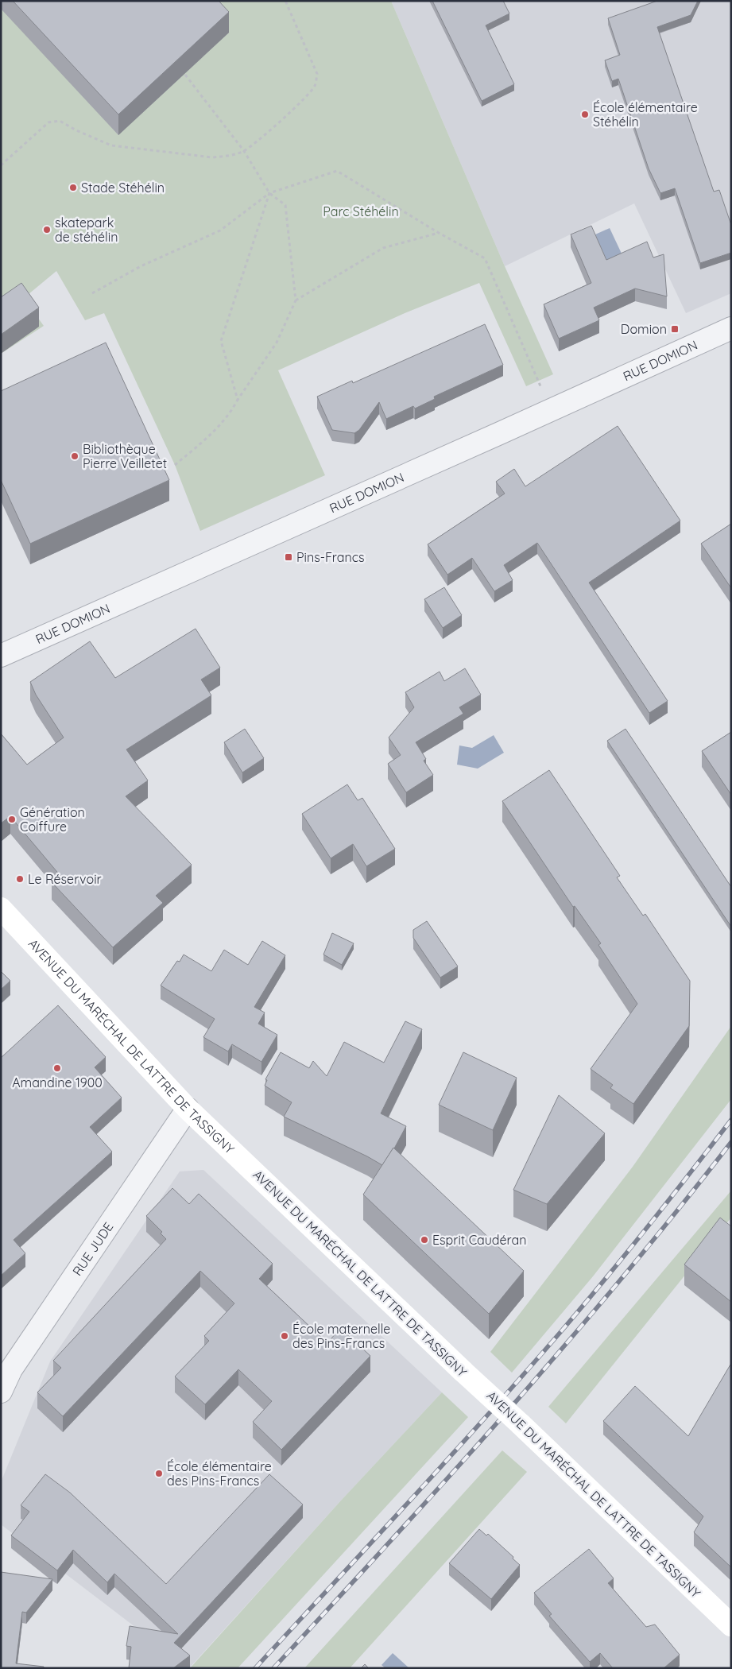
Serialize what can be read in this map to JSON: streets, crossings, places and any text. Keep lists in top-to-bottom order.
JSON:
{
  "streets": {
    "main road": ["AVENUE DU MARÉCHAL DE LATTRE DE TASSIGNY"],
    "street": ["RUE DOMION", "RUE JUDE"]
  },
  "crossings": [
    ["AVENUE DU MARÉCHAL DE LATTRE DE TASSIGNY", "RUE JUDE"]
  ],
  "parks": ["Parc Stéhélin"],
  "places": {
    "other": [
      "École élémentaire Stéhélin",
      "Stade Stéhélin",
      "skatepark de stéhélin",
      "Bibliothèque Pierre Veilletet",
      "Génération Coiffure",
      "Le Réservoir",
      "Amandine 1900",
      "Esprit Caudéran",
      "École maternelle des Pins-Francs",
      "École élémentaire des Pins-Francs"
    ],
    "transit": ["Domion", "Pins-Francs"]
  }
}
